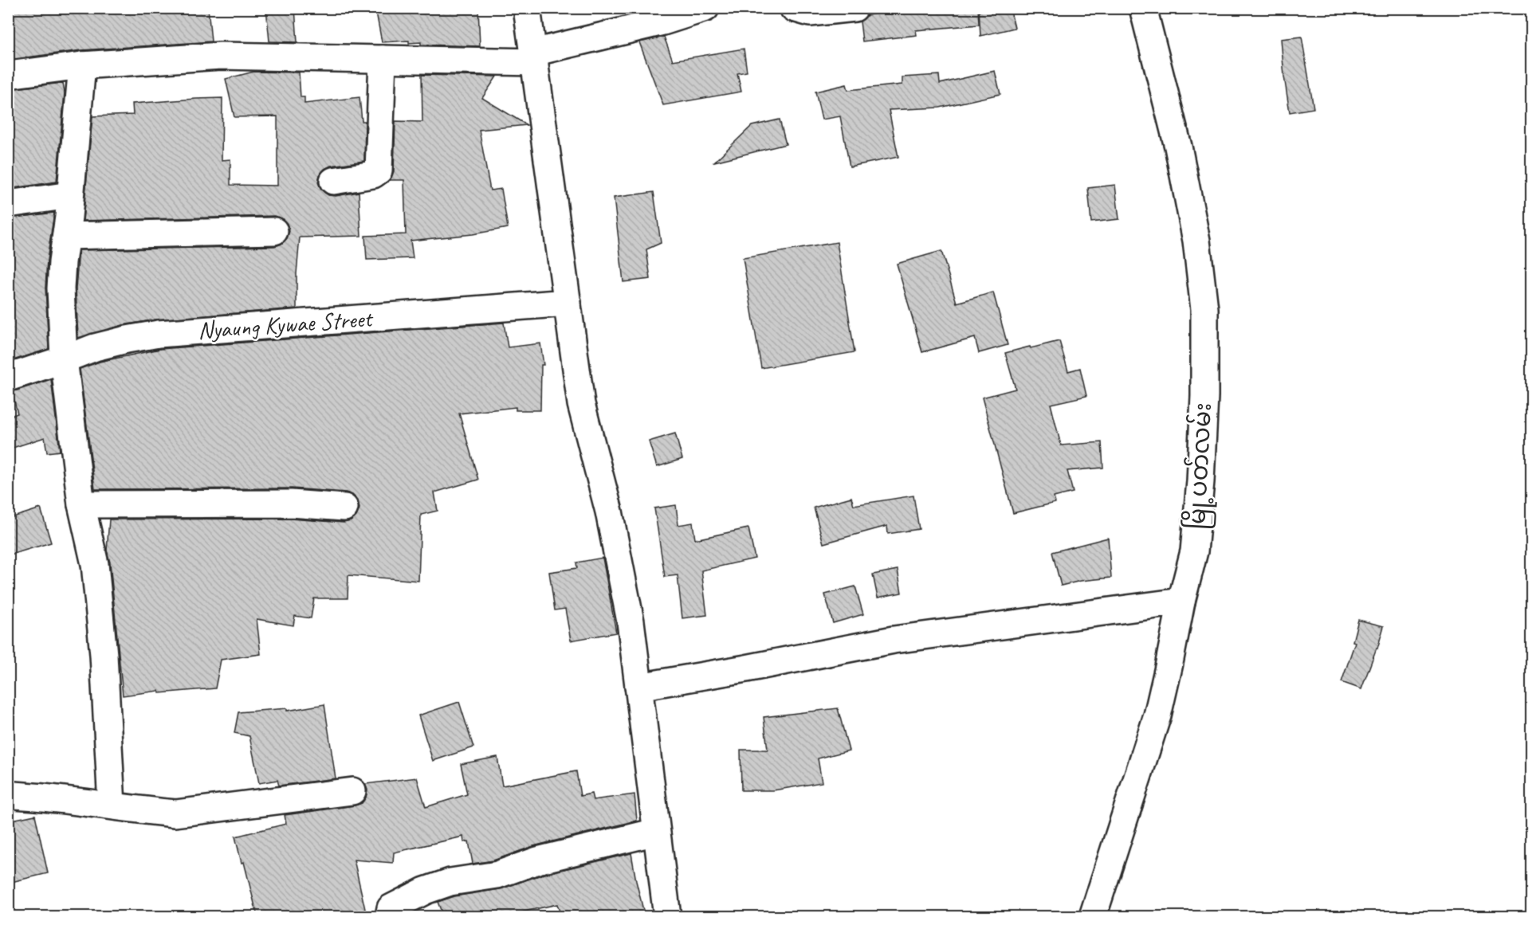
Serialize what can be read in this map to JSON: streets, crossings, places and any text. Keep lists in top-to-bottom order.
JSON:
{
  "streets": {
    "street": ["Nyaung Kywae Street", "မြို့ပတ်လမ်း"]
  }
}
